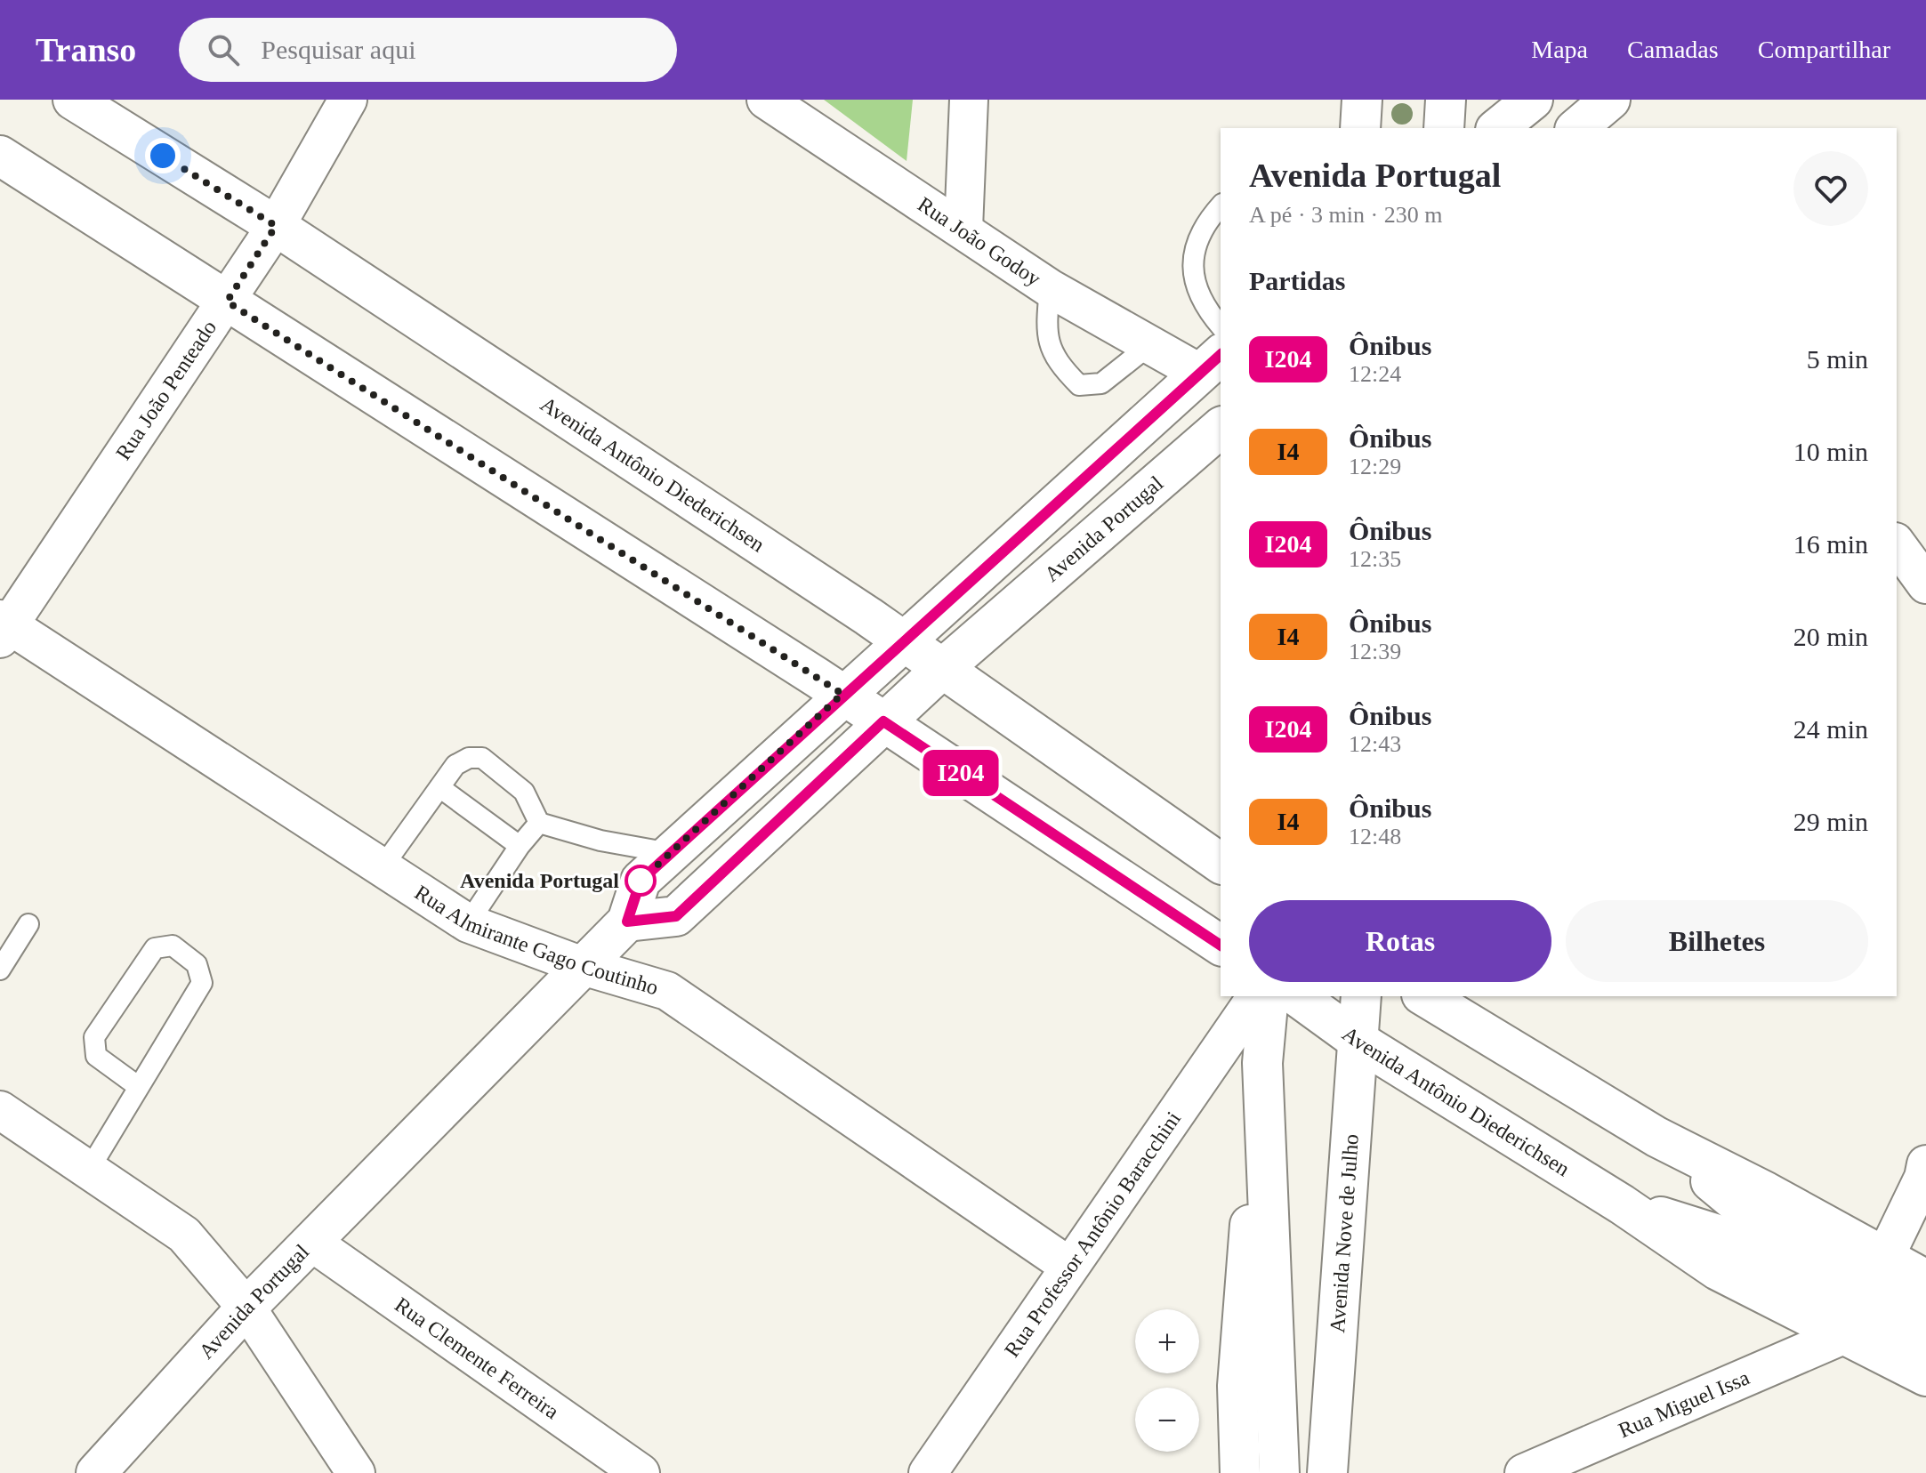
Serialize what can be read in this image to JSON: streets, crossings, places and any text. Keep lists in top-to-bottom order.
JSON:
{
  "streets": {
    "main road": ["Avenida Antônio Diederichsen", "Avenida Portugal", "Avenida Nove de Julho"],
    "street": [
      "Rua João Godoy",
      "Rua João Penteado",
      "Rua Almirante Gago Coutinho",
      "Rua Professor Antônio Baracchini",
      "Rua Clemente Ferreira",
      "Rua Miguel Issa"
    ]
  },
  "crossings": [
    ["Rua João Godoy", "Avenida Portugal"],
    ["Rua João Penteado", "Avenida Antônio Diederichsen"],
    ["Rua João Penteado", "Rua Almirante Gago Coutinho"],
    ["Avenida Antônio Diederichsen", "Avenida Portugal"],
    ["Avenida Antônio Diederichsen", "Avenida Nove de Julho"],
    ["Avenida Antônio Diederichsen", "Rua Miguel Issa"],
    ["Avenida Portugal", "Rua Almirante Gago Coutinho"],
    ["Avenida Portugal", "Rua Clemente Ferreira"],
    ["Rua Almirante Gago Coutinho", "Rua Professor Antônio Baracchini"]
  ],
  "places": ["Avenida Portugal"],
  "lines": ["bus line I204"],
  "page": {
    "header": "Transo",
    "search": "Pesquisar aqui",
    "nav": ["Mapa", "Camadas", "Compartilhar"],
    "on_map": "I204",
    "heading": [
      ["Avenida Portugal", "A pé · 3 min · 230 m"],
      "Partidas"
    ],
    "list": [
      {
        "mark": "I204",
        "name": "Ônibus",
        "note": "12:24",
        "value": "5 min"
      },
      {
        "mark": "I4",
        "name": "Ônibus",
        "note": "12:29",
        "value": "10 min"
      },
      {
        "mark": "I204",
        "name": "Ônibus",
        "note": "12:35",
        "value": "16 min"
      },
      {
        "mark": "I4",
        "name": "Ônibus",
        "note": "12:39",
        "value": "20 min"
      },
      {
        "mark": "I204",
        "name": "Ônibus",
        "note": "12:43",
        "value": "24 min"
      },
      {
        "mark": "I4",
        "name": "Ônibus",
        "note": "12:48",
        "value": "29 min"
      }
    ],
    "buttons": ["Rotas", "Bilhetes"],
    "map_buttons": ["+", "−"]
  }
}
